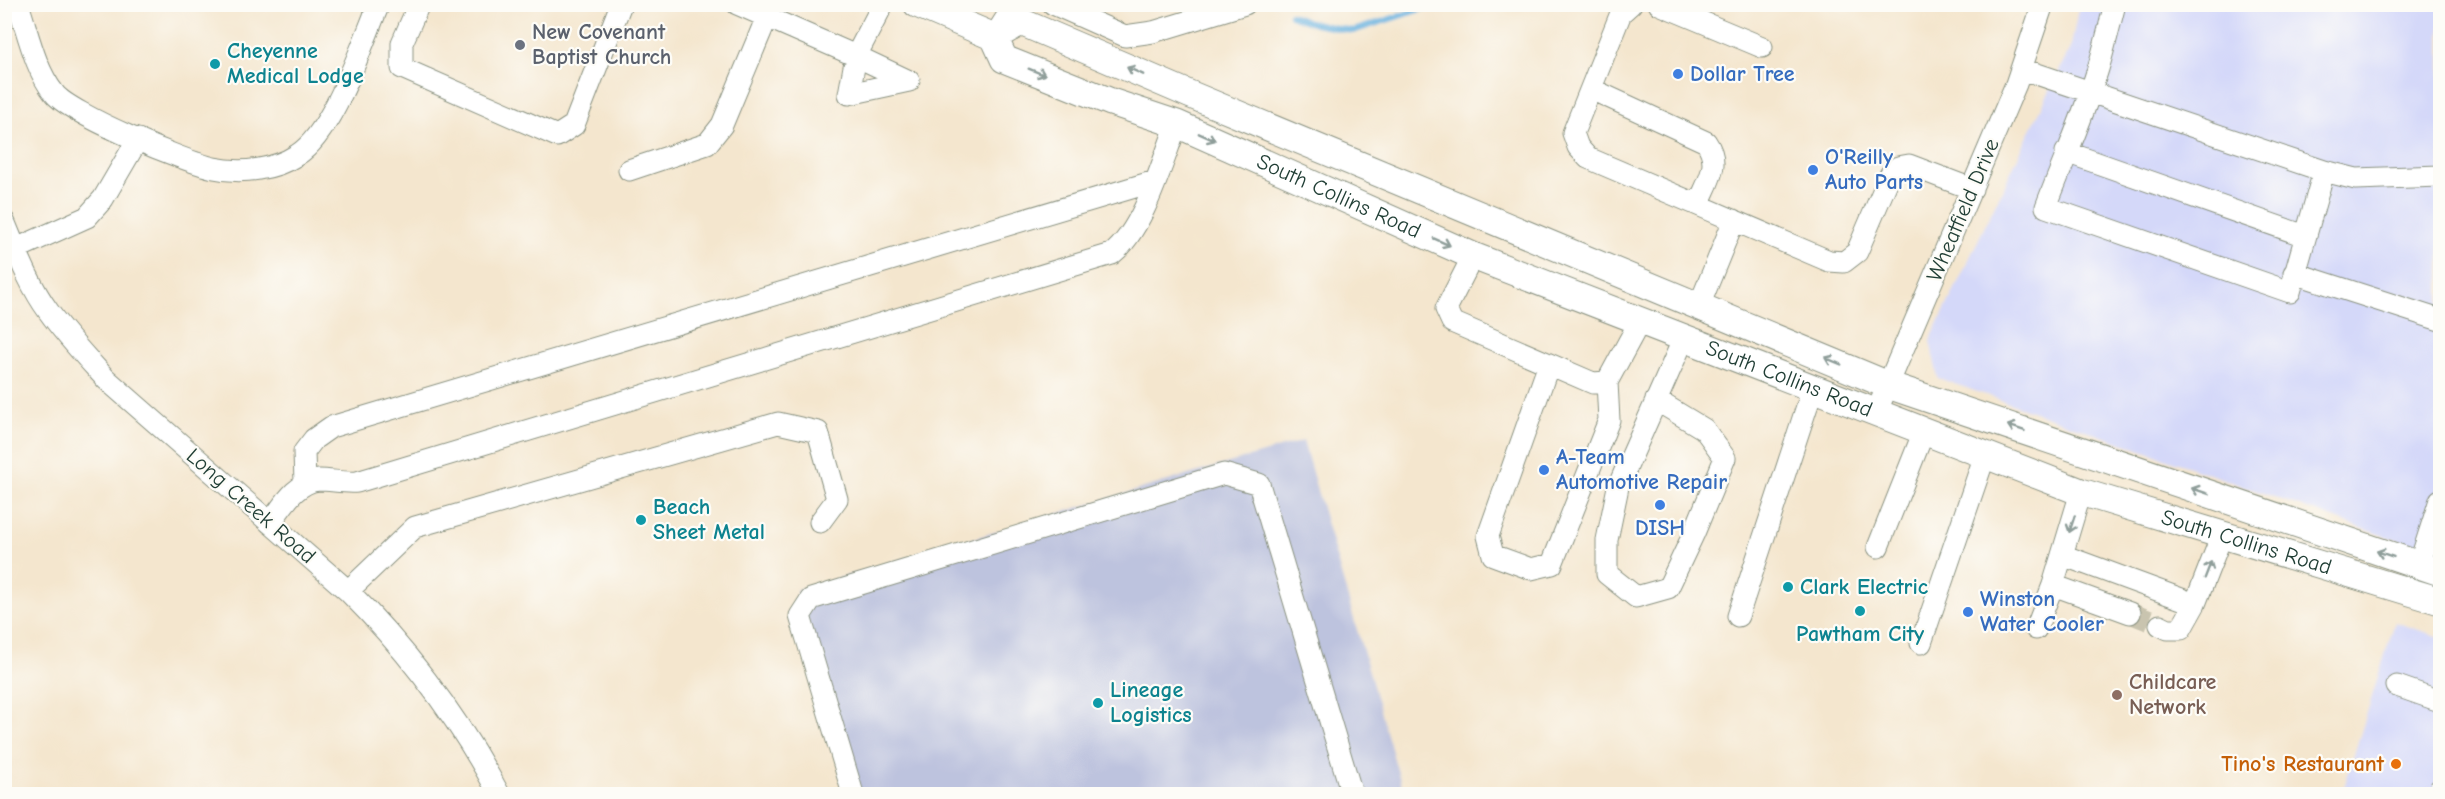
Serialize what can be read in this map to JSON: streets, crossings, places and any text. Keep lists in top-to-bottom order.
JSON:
{
  "streets": {
    "main road": ["South Collins Road"],
    "street": ["Wheatfield Drive", "Long Creek Road"]
  },
  "crossings": [
    ["South Collins Road", "Wheatfield Drive"]
  ],
  "places": [
    "New Covenant Baptist Church",
    "Cheyenne Medical Lodge",
    "Dollar Tree",
    "O'Reilly Auto Parts",
    "A-Team Automotive Repair",
    "DISH",
    "Beach Sheet Metal",
    "Clark Electric",
    "Pawtham City",
    "Winston Water Cooler",
    "Childcare Network",
    "Lineage Logistics",
    "Tino's Restaurant"
  ]
}
